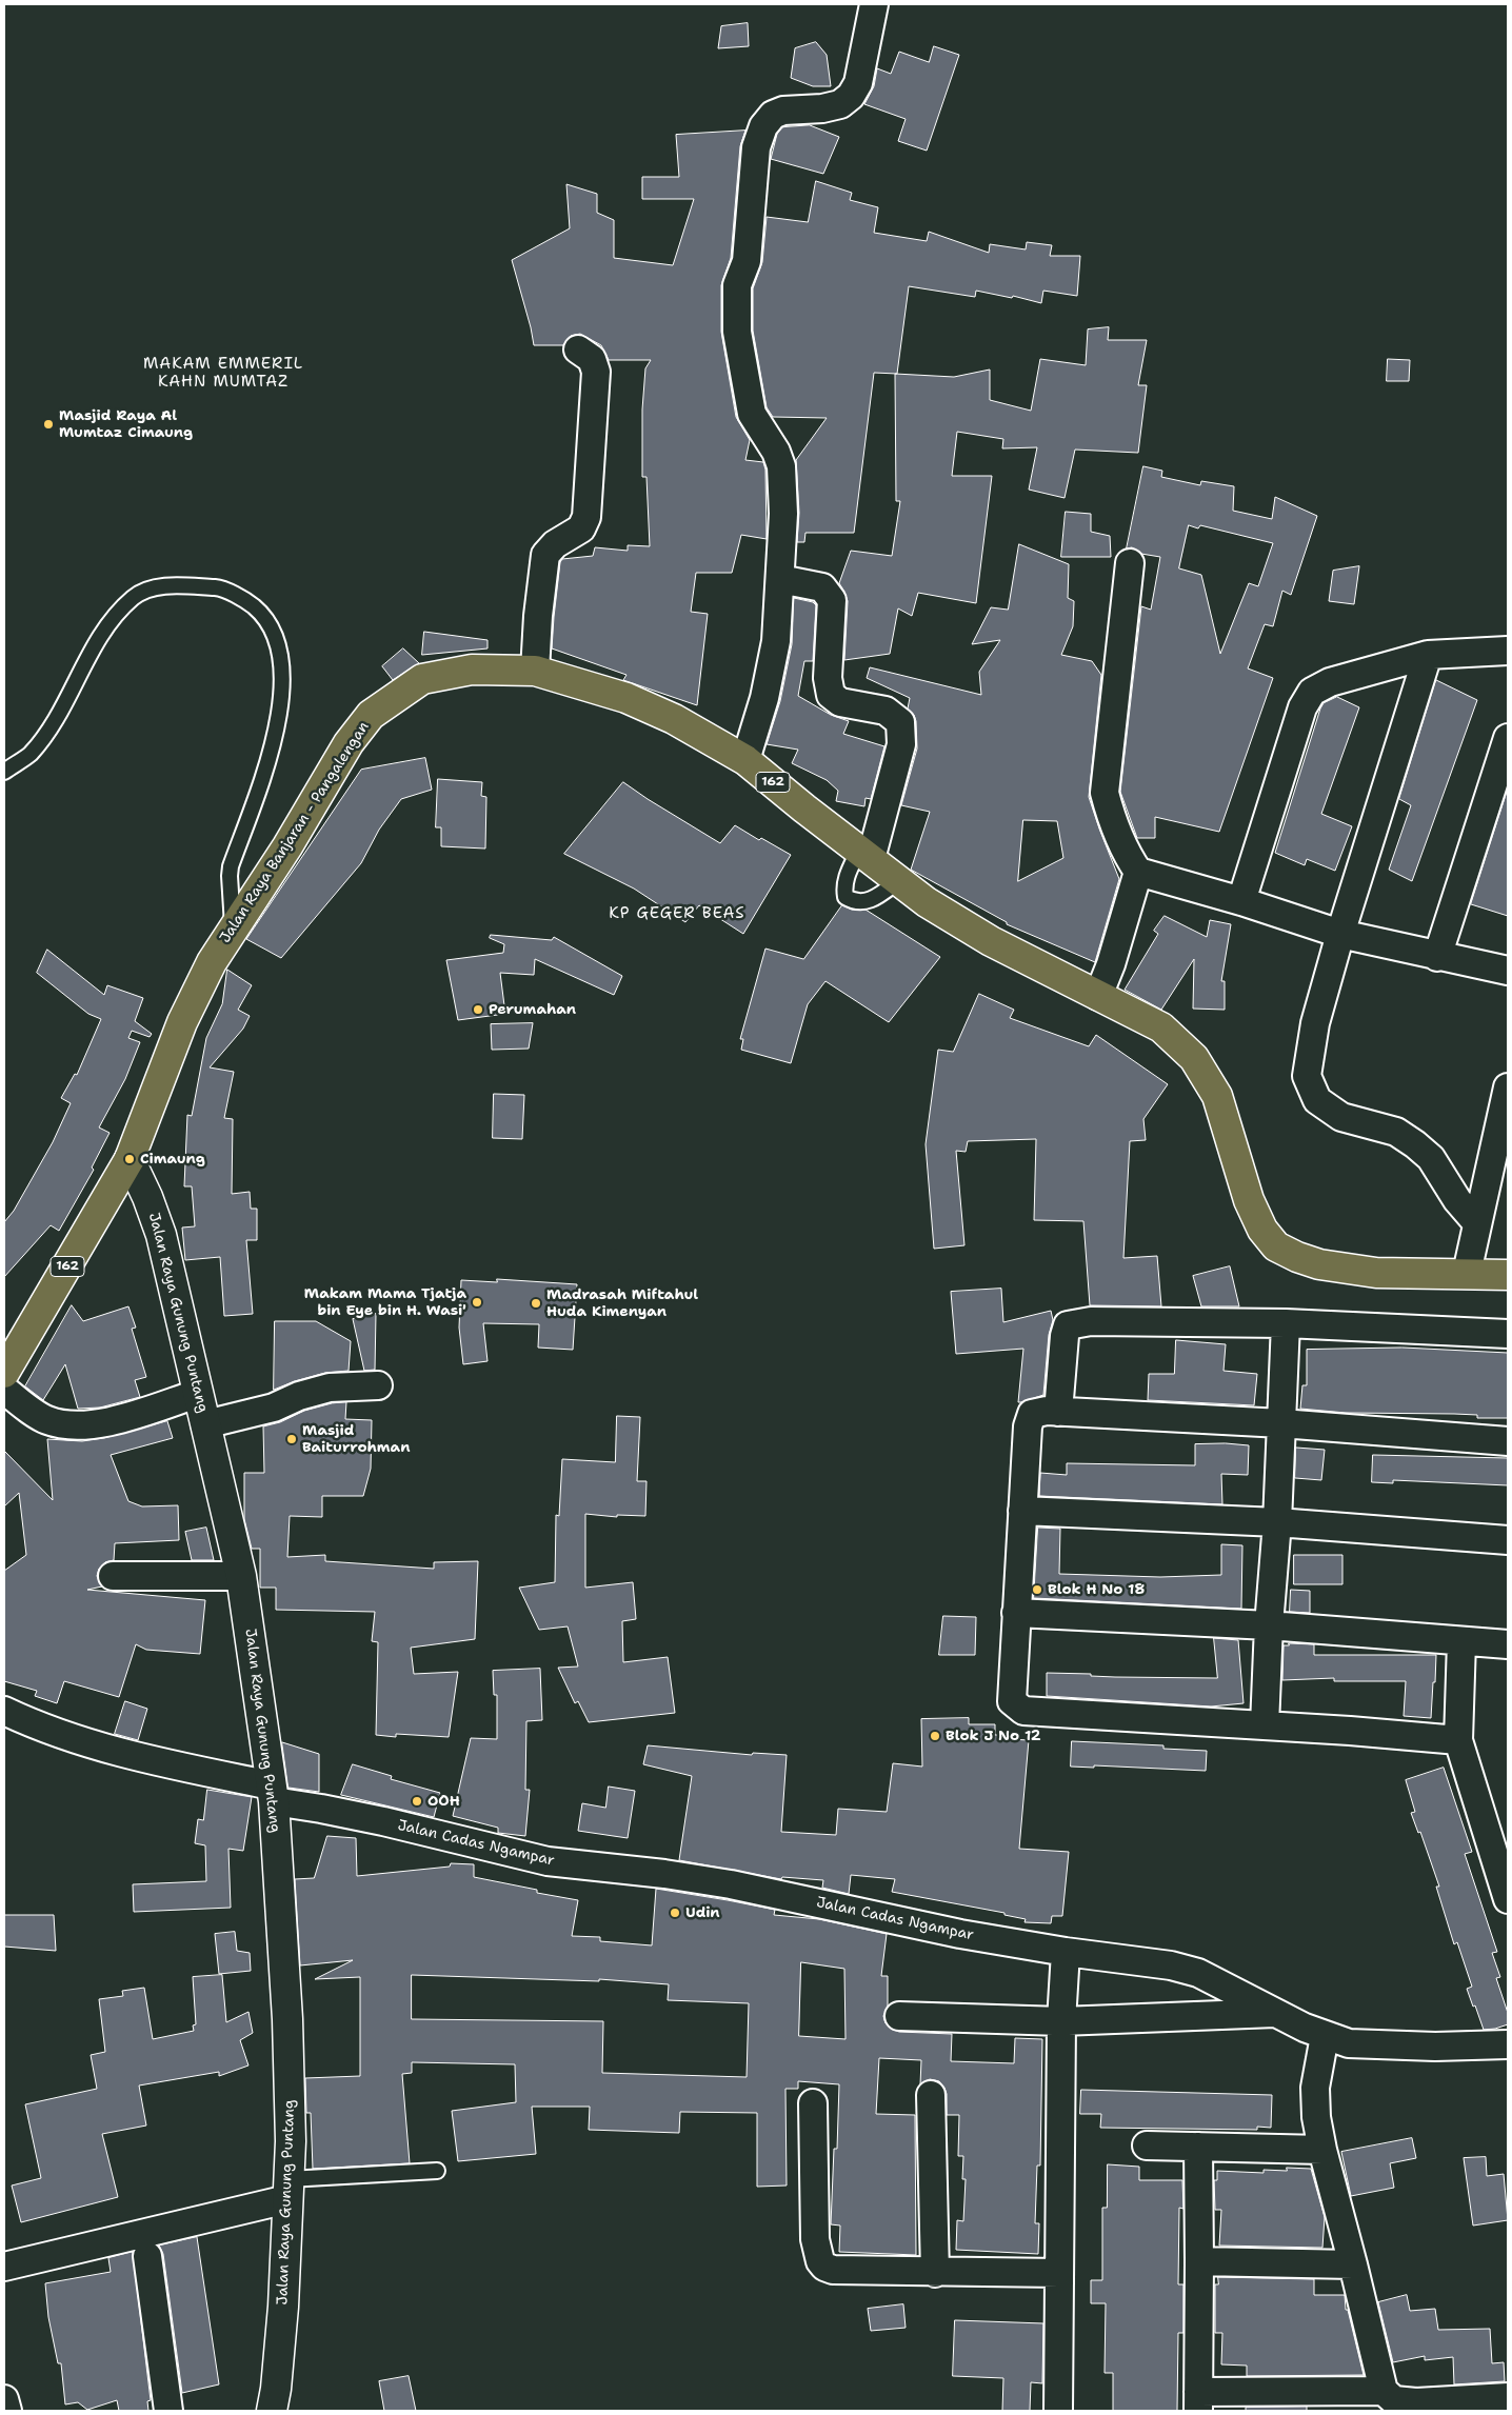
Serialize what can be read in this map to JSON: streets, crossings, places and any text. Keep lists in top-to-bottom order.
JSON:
{
  "streets": {
    "main road": ["162", "Jalan Raya Banjaran - Pangalengan"],
    "street": ["Jalan Raya Gunung Puntang", "Jalan Cadas Ngampar"]
  },
  "crossings": [
    ["Jalan Raya Banjaran - Pangalengan", "Jalan Raya Gunung Puntang"],
    ["Jalan Raya Gunung Puntang", "Jalan Cadas Ngampar"]
  ],
  "districts": ["MAKAM EMMERIL KAHN MUMTAZ", "KP GEGER BEAS"],
  "places": [
    "Masjid Raya Al Mumtaz Cimaung",
    "Perumahan",
    "Cimaung",
    "Makam Mama Tjatja bin Eye bin H. Wasi'",
    "Madrasah Miftahul Huda Kimenyan",
    "Masjid Baiturrohman",
    "Blok H No 18",
    "Blok J No 12",
    "OOH",
    "Udin"
  ]
}
